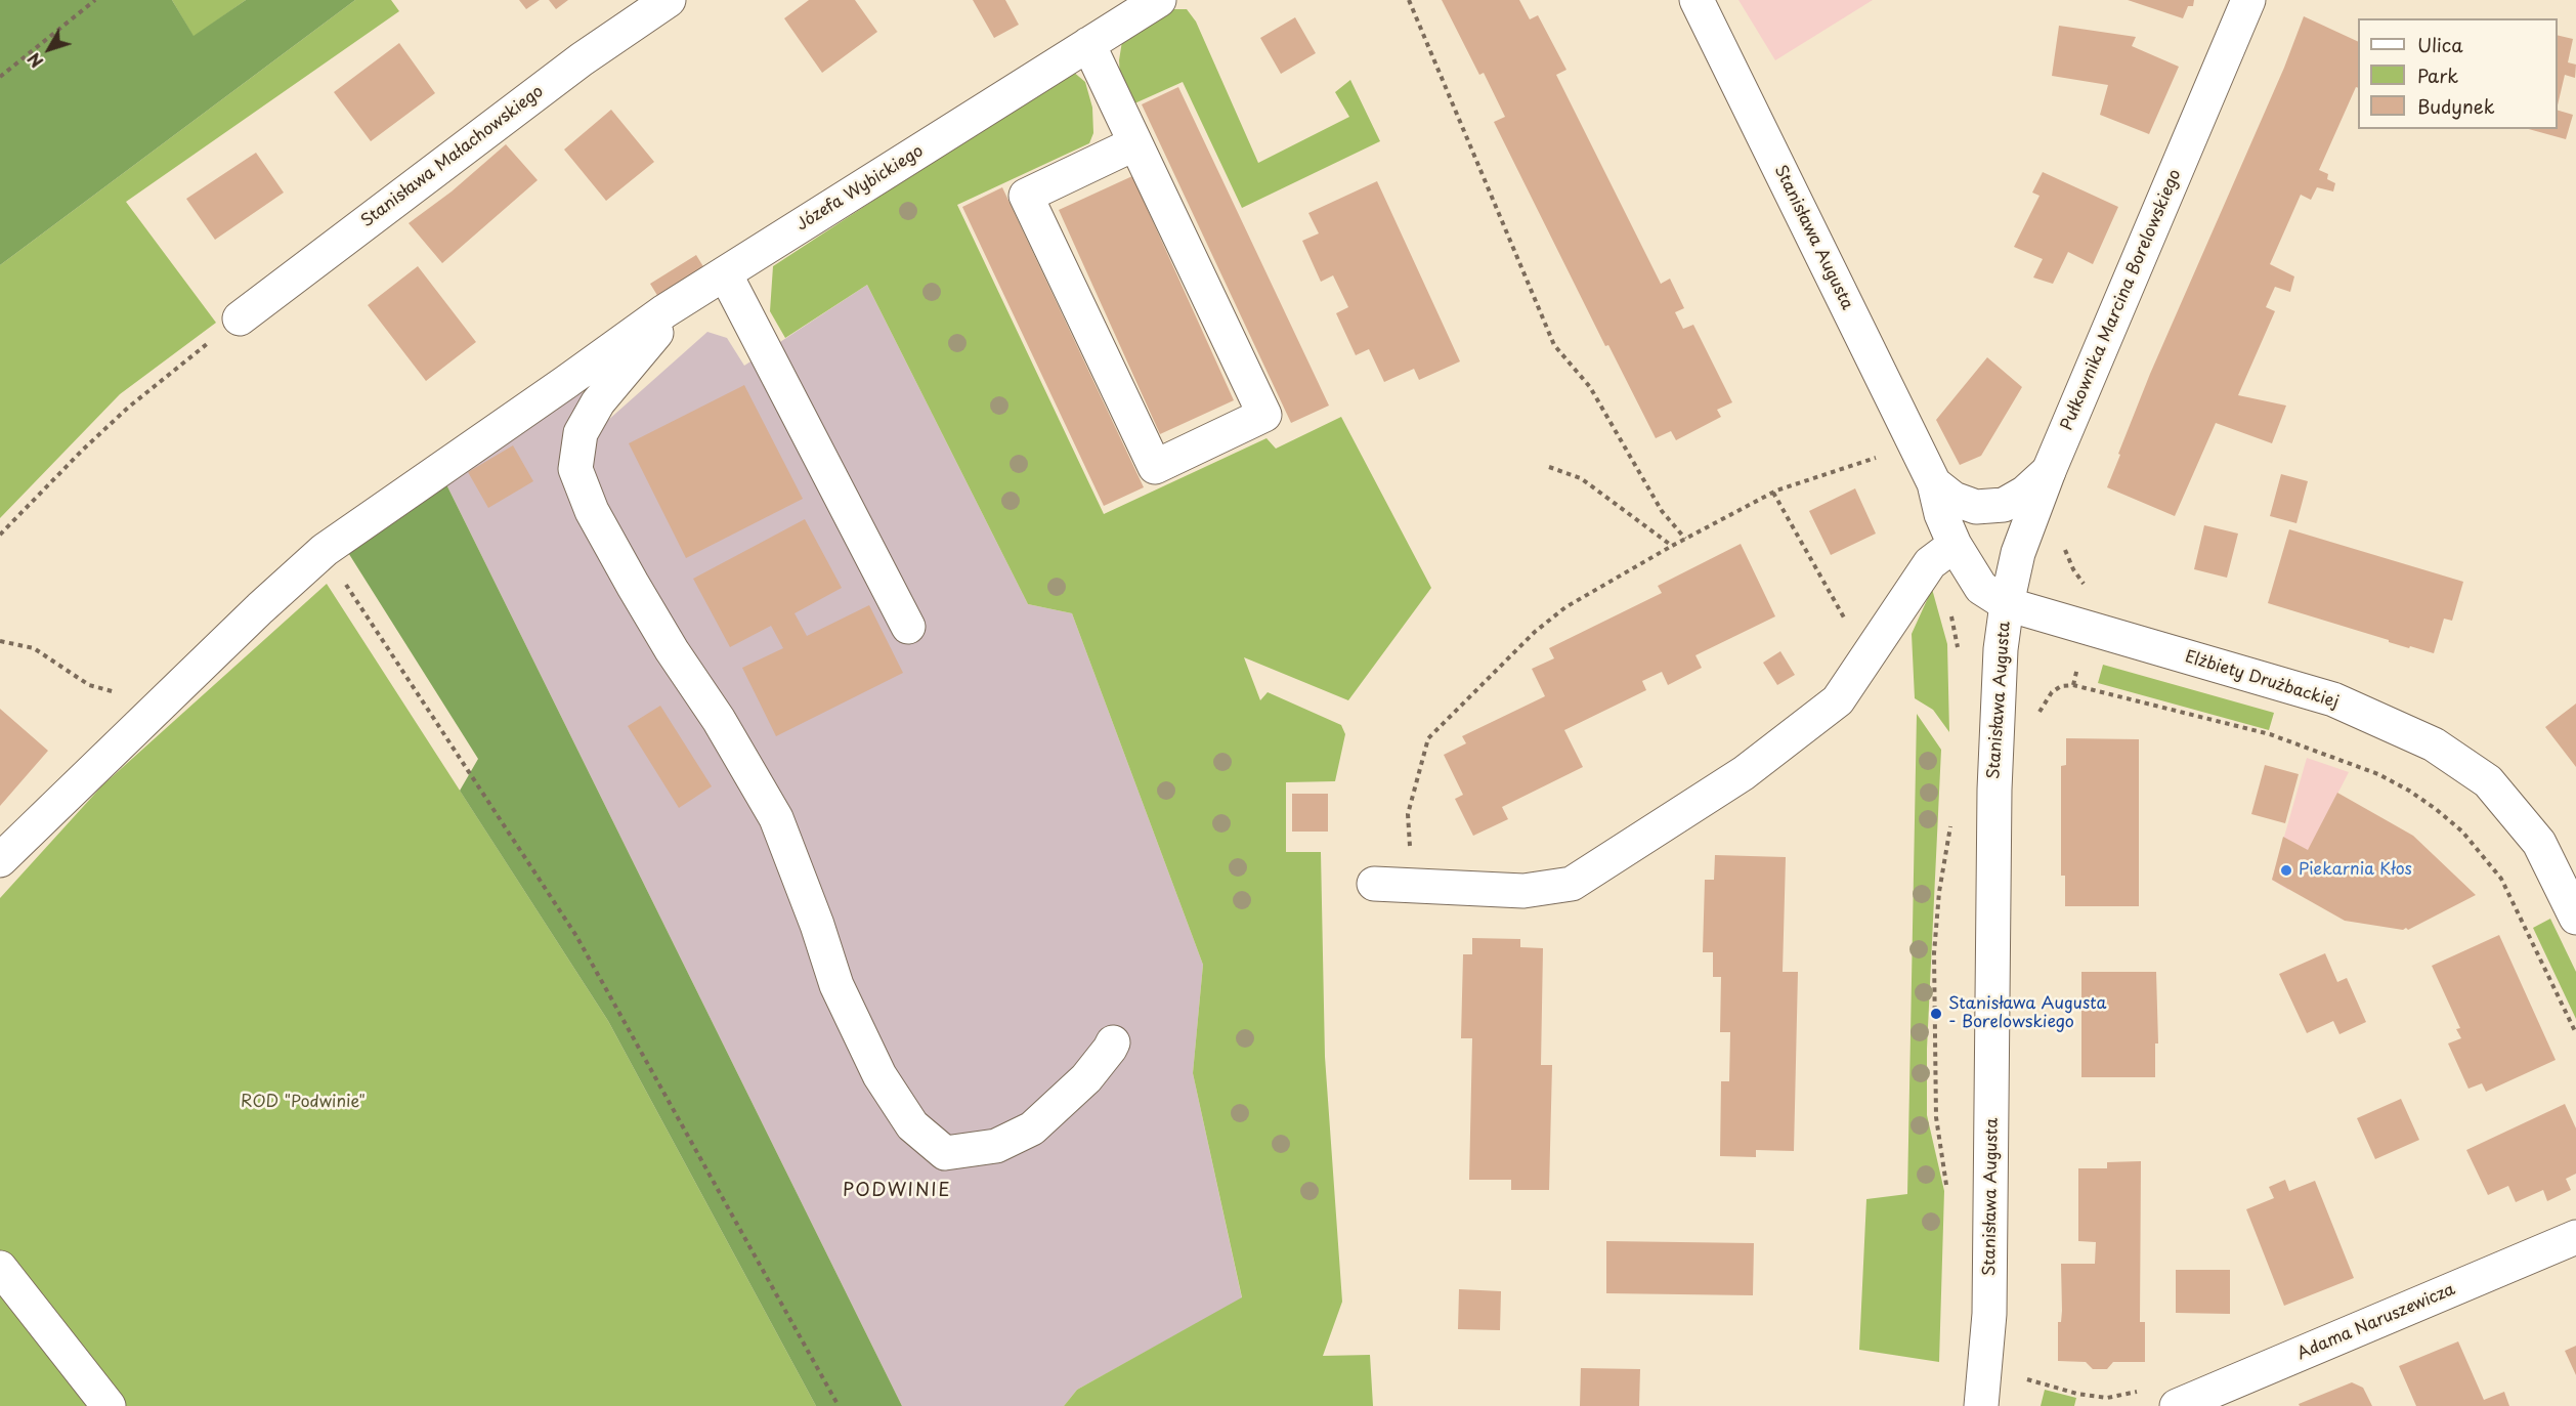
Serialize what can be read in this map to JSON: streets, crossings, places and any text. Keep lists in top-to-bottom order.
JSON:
{
  "streets": {
    "street": [
      "Stanisława Małachowskiego",
      "Józefa Wybickiego",
      "Stanisława Augusta",
      "Pułkownika Marcina Borelowskiego",
      "Elżbiety Drużbackiej",
      "Adama Naruszewicza"
    ]
  },
  "crossings": [
    ["Stanisława Augusta", "Pułkownika Marcina Borelowskiego"],
    ["Stanisława Augusta", "Elżbiety Drużbackiej"],
    ["Pułkownika Marcina Borelowskiego", "Elżbiety Drużbackiej"]
  ],
  "districts": ["PODWINIE"],
  "parks": ["ROD \"Podwinie\""],
  "places": ["Piekarnia Kłos", "Stanisława Augusta - Borelowskiego"],
  "legend": ["Ulica", "Park", "Budynek"],
  "north": "bottom left"
}
